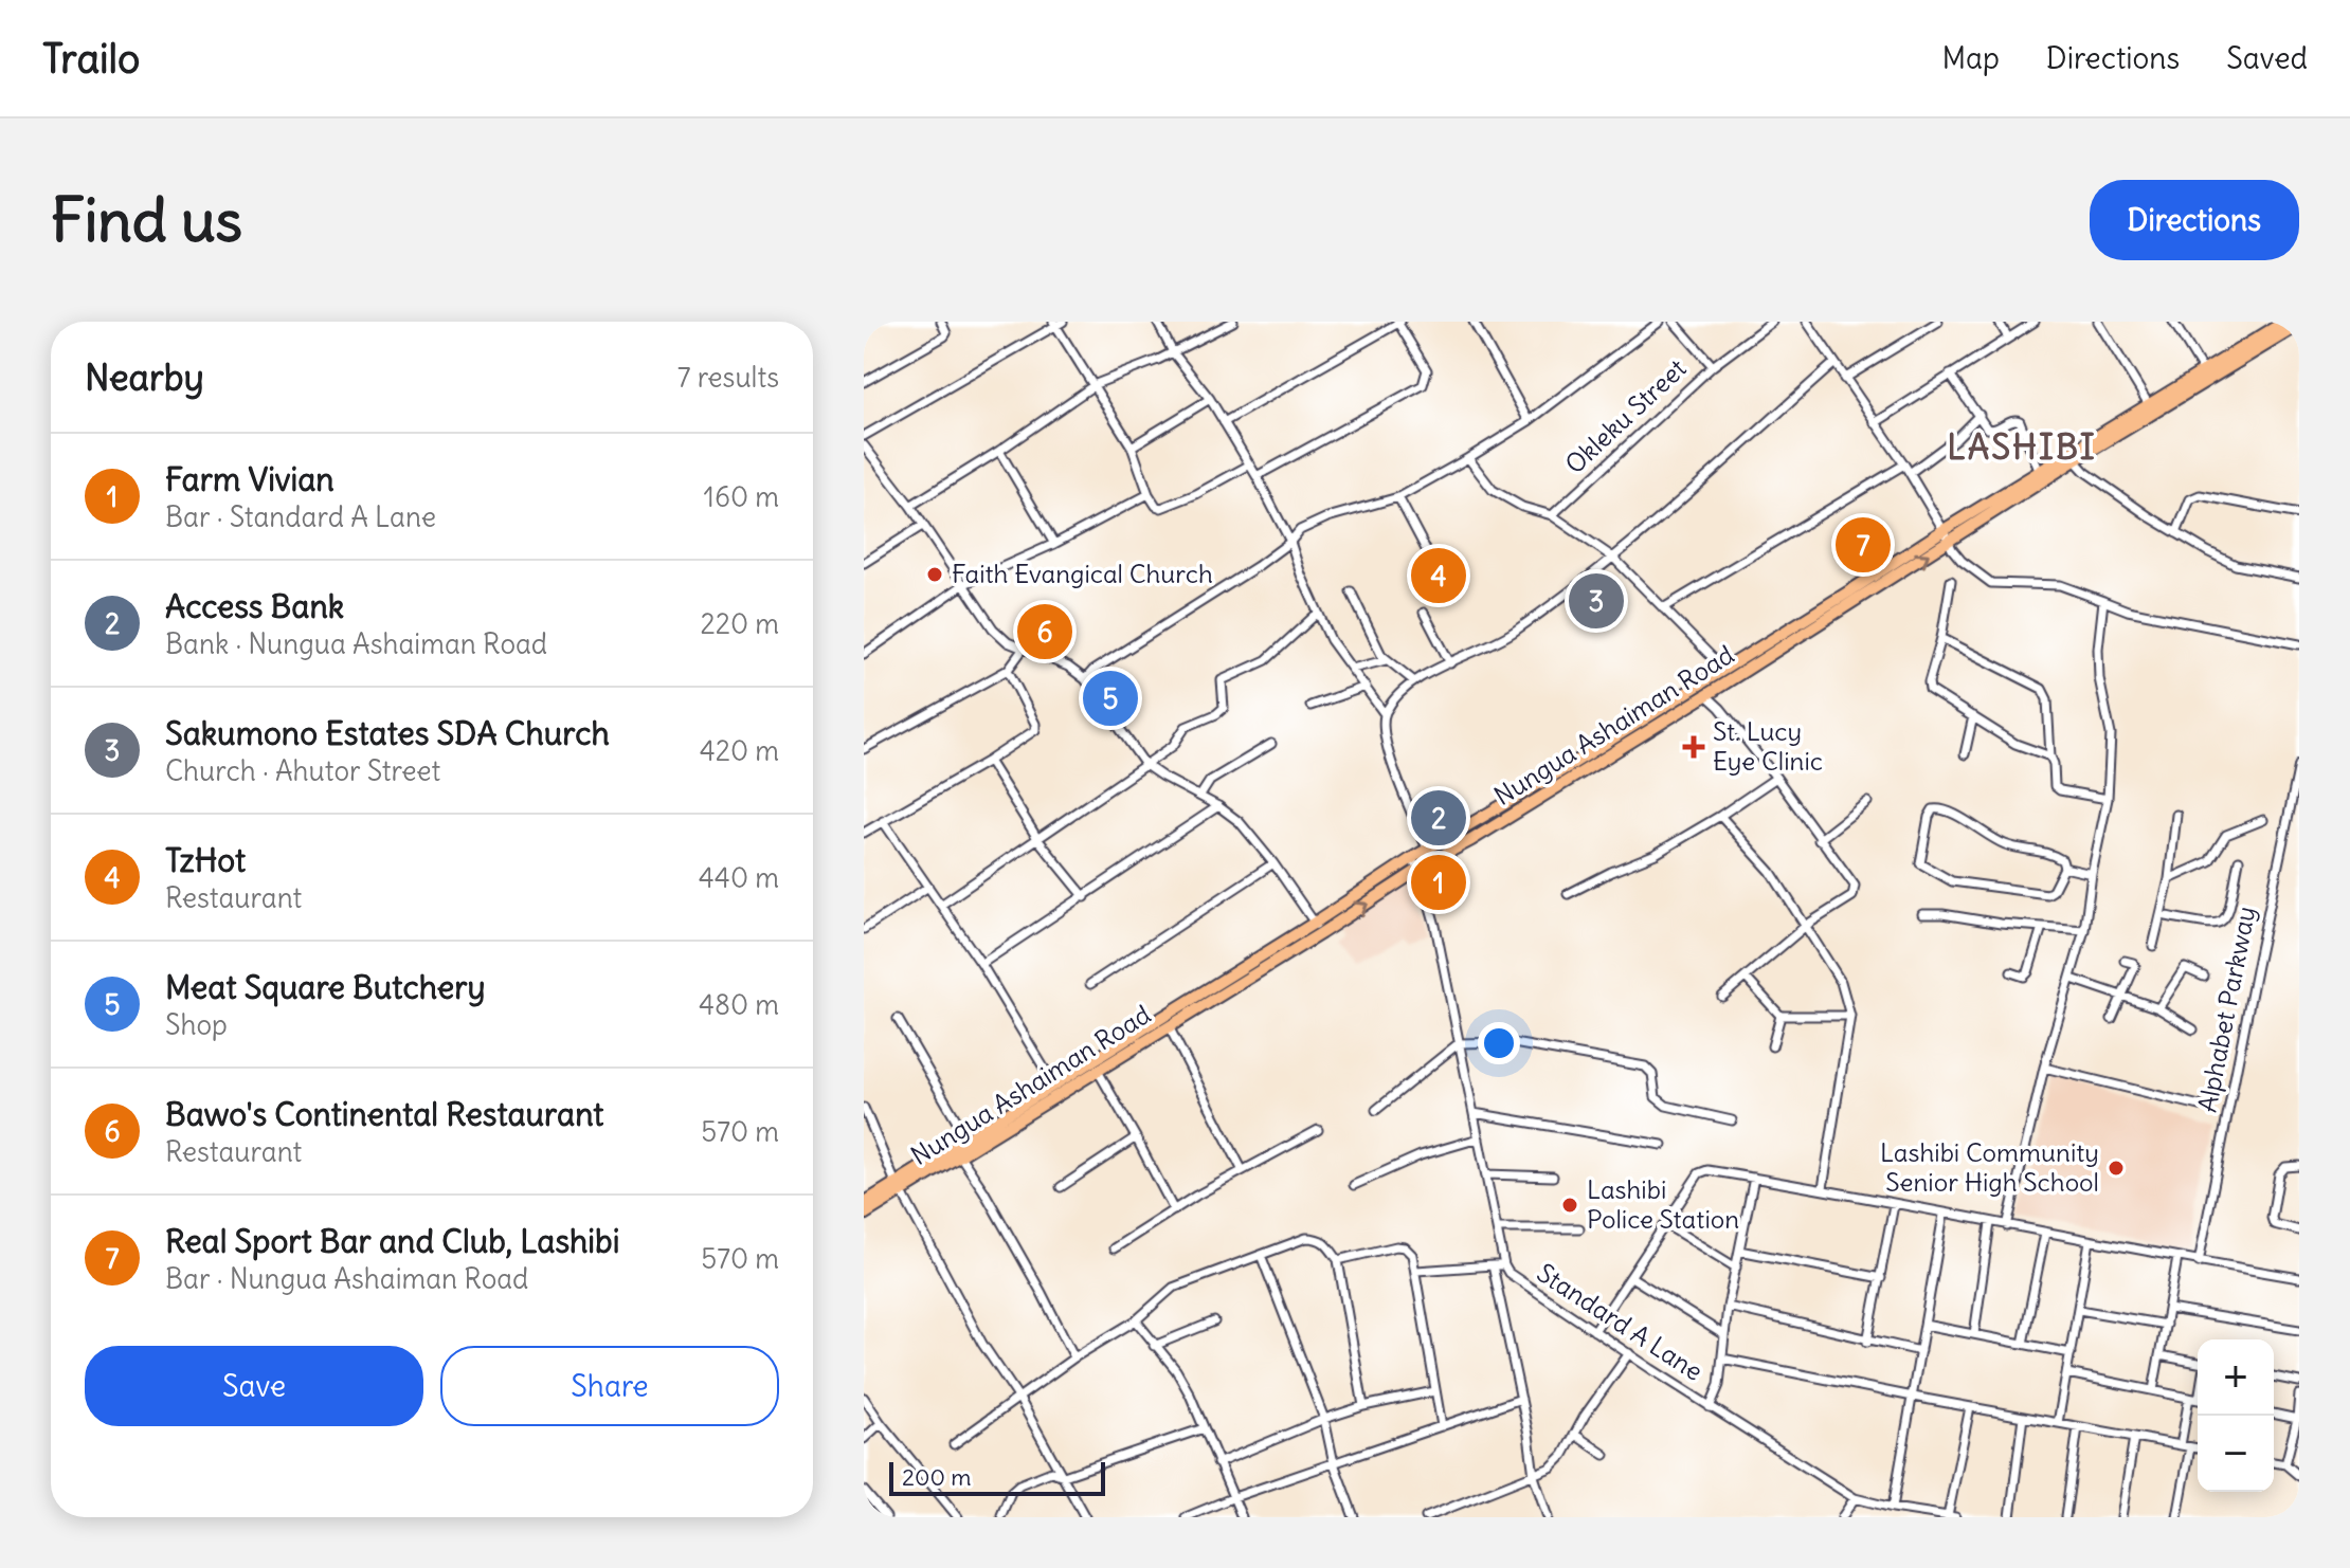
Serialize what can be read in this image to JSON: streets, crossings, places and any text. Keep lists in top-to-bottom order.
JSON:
{
  "streets": {
    "main road": ["Nungua Ashaiman Road"],
    "street": ["Okleku Street", "Alphabet Parkway", "Standard A Lane"]
  },
  "crossings": [
    ["Nungua Ashaiman Road", "Standard A Lane"]
  ],
  "districts": ["LASHIBI"],
  "places": {
    "other": ["Faith Evangical Church", "Lashibi Community Senior High School", "Lashibi Police Station"],
    "health": ["St. Lucy Eye Clinic"]
  },
  "scale_bar": "200 m",
  "page": {
    "header": "Trailo",
    "nav": ["Map", "Directions", "Saved"],
    "buttons": [
      "Directions",
      ["Save", "Share"]
    ],
    "title": "Find us",
    "heading": ["Nearby", "7 results"],
    "list": [
      {
        "mark": "1",
        "name": "Farm Vivian",
        "note": "Bar · Standard A Lane",
        "value": "160 m"
      },
      {
        "mark": "2",
        "name": "Access Bank",
        "note": "Bank · Nungua Ashaiman Road",
        "value": "220 m"
      },
      {
        "mark": "3",
        "name": "Sakumono Estates SDA Church",
        "note": "Church · Ahutor Street",
        "value": "420 m"
      },
      {
        "mark": "4",
        "name": "TzHot",
        "note": "Restaurant",
        "value": "440 m"
      },
      {
        "mark": "5",
        "name": "Meat Square Butchery",
        "note": "Shop",
        "value": "480 m"
      },
      {
        "mark": "6",
        "name": "Bawo's Continental Restaurant",
        "note": "Restaurant",
        "value": "570 m"
      },
      {
        "mark": "7",
        "name": "Real Sport Bar and Club, Lashibi",
        "note": "Bar · Nungua Ashaiman Road",
        "value": "570 m"
      }
    ],
    "pins": [
      "7",
      "4",
      "3",
      "6",
      "5",
      "2",
      "1"
    ],
    "map_buttons": ["+", "−"],
    "scale": "200 m"
  }
}
